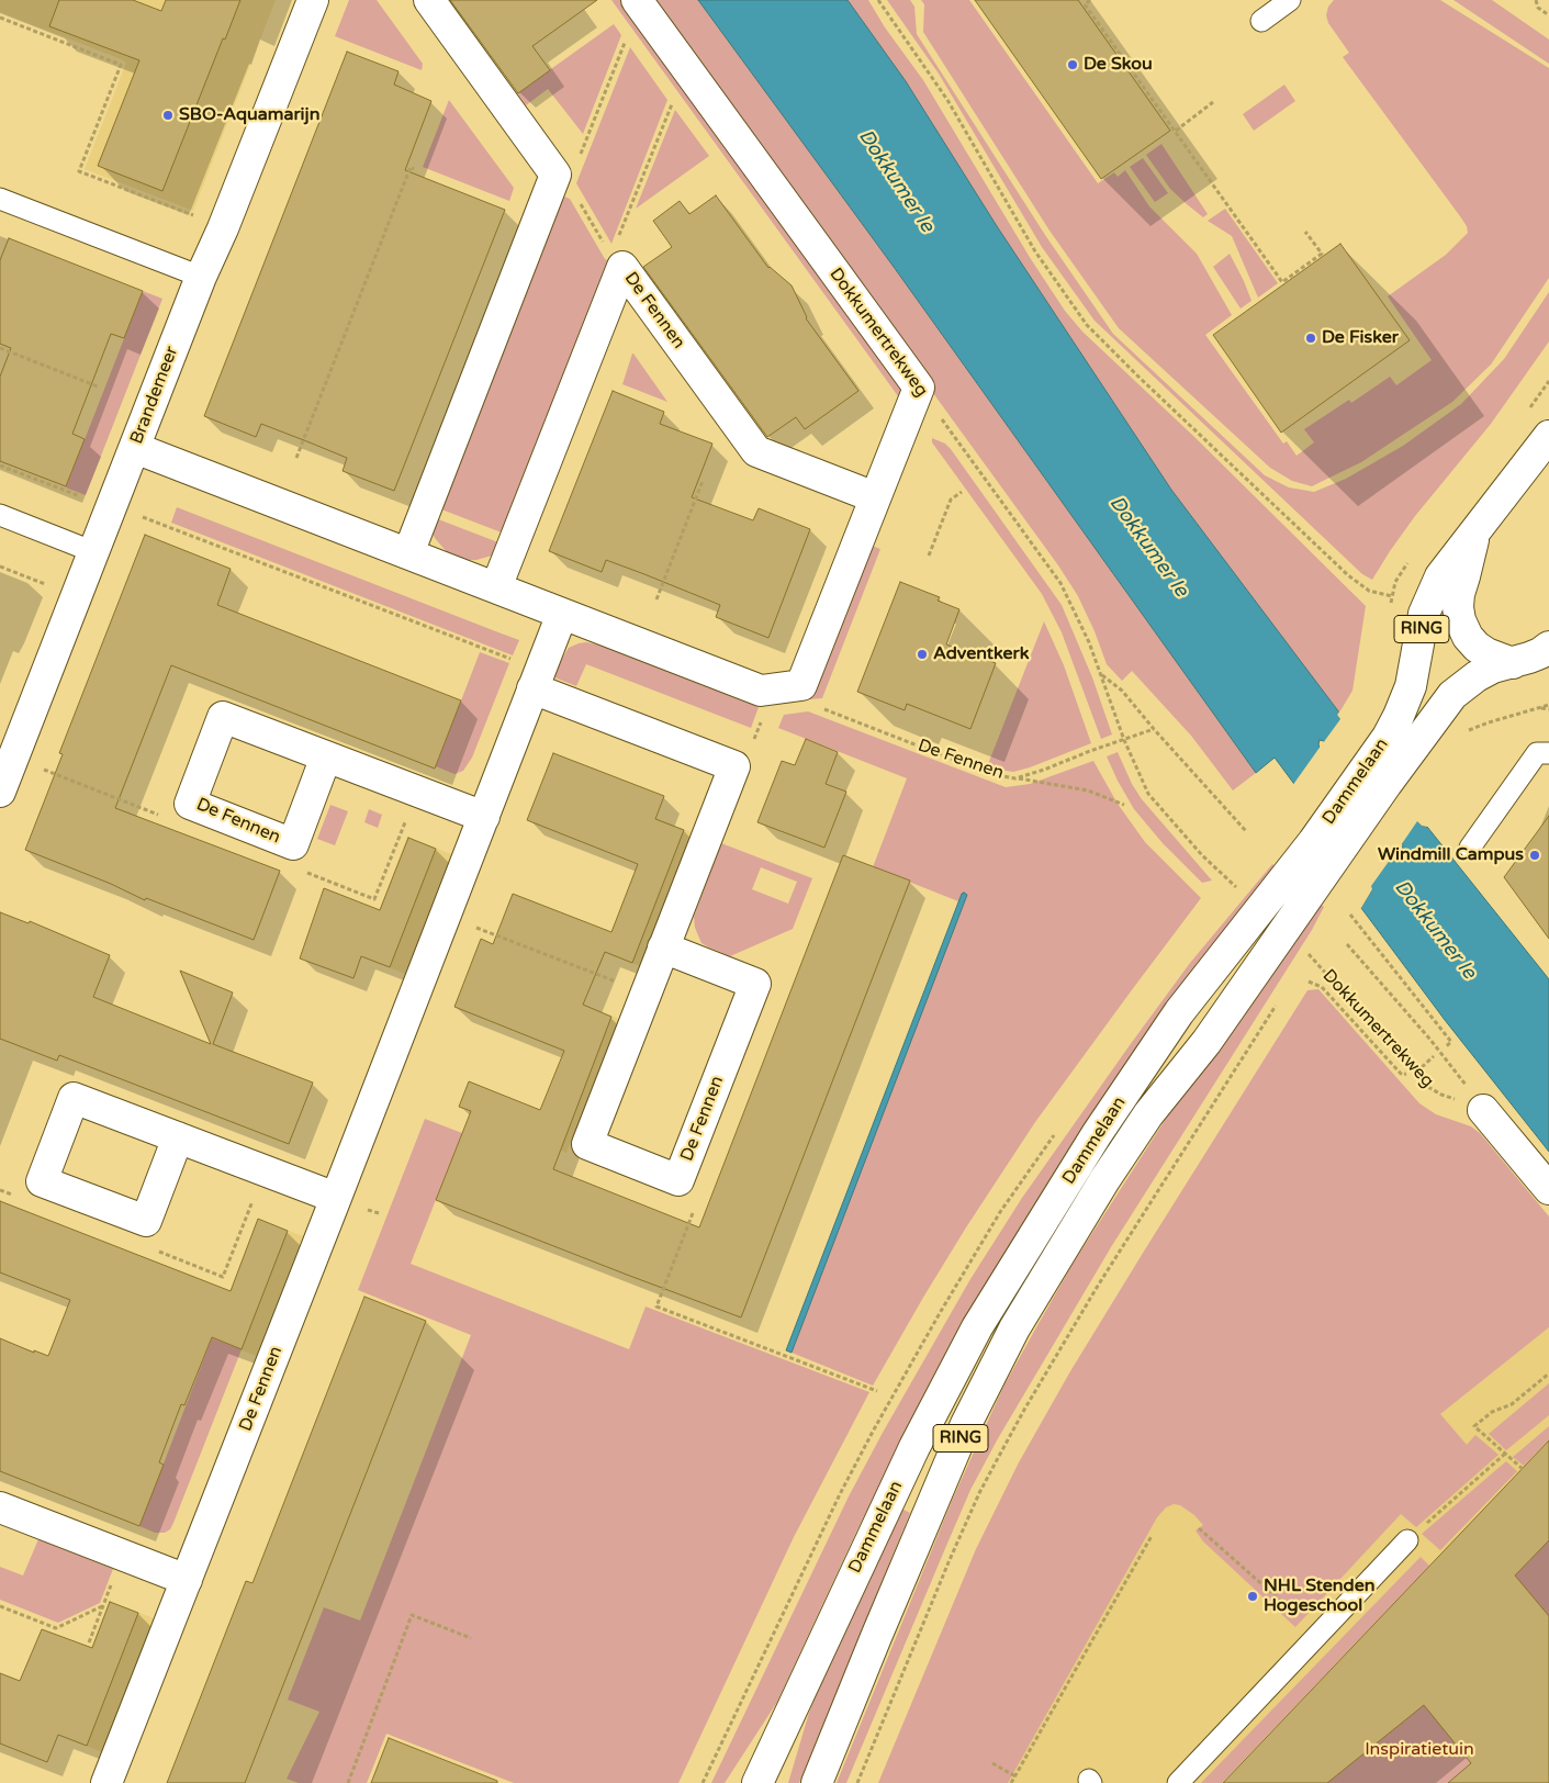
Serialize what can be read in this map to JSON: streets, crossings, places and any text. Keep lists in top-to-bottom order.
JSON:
{
  "streets": {
    "street": [
      "De Fennen",
      "Dokkumertrekweg",
      "Brandemeer",
      "RING",
      "Dammelaan"
    ]
  },
  "crossings": [
    ["De Fennen", "Dokkumertrekweg"],
    ["RING", "Dammelaan"]
  ],
  "water": ["Dokkumer Ie"],
  "parks": ["Inspiratietuin"],
  "places": [
    "De Skou",
    "SBO-Aquamarijn",
    "De Fisker",
    "Adventkerk",
    "Windmill Campus",
    "NHL Stenden Hogeschool"
  ]
}
